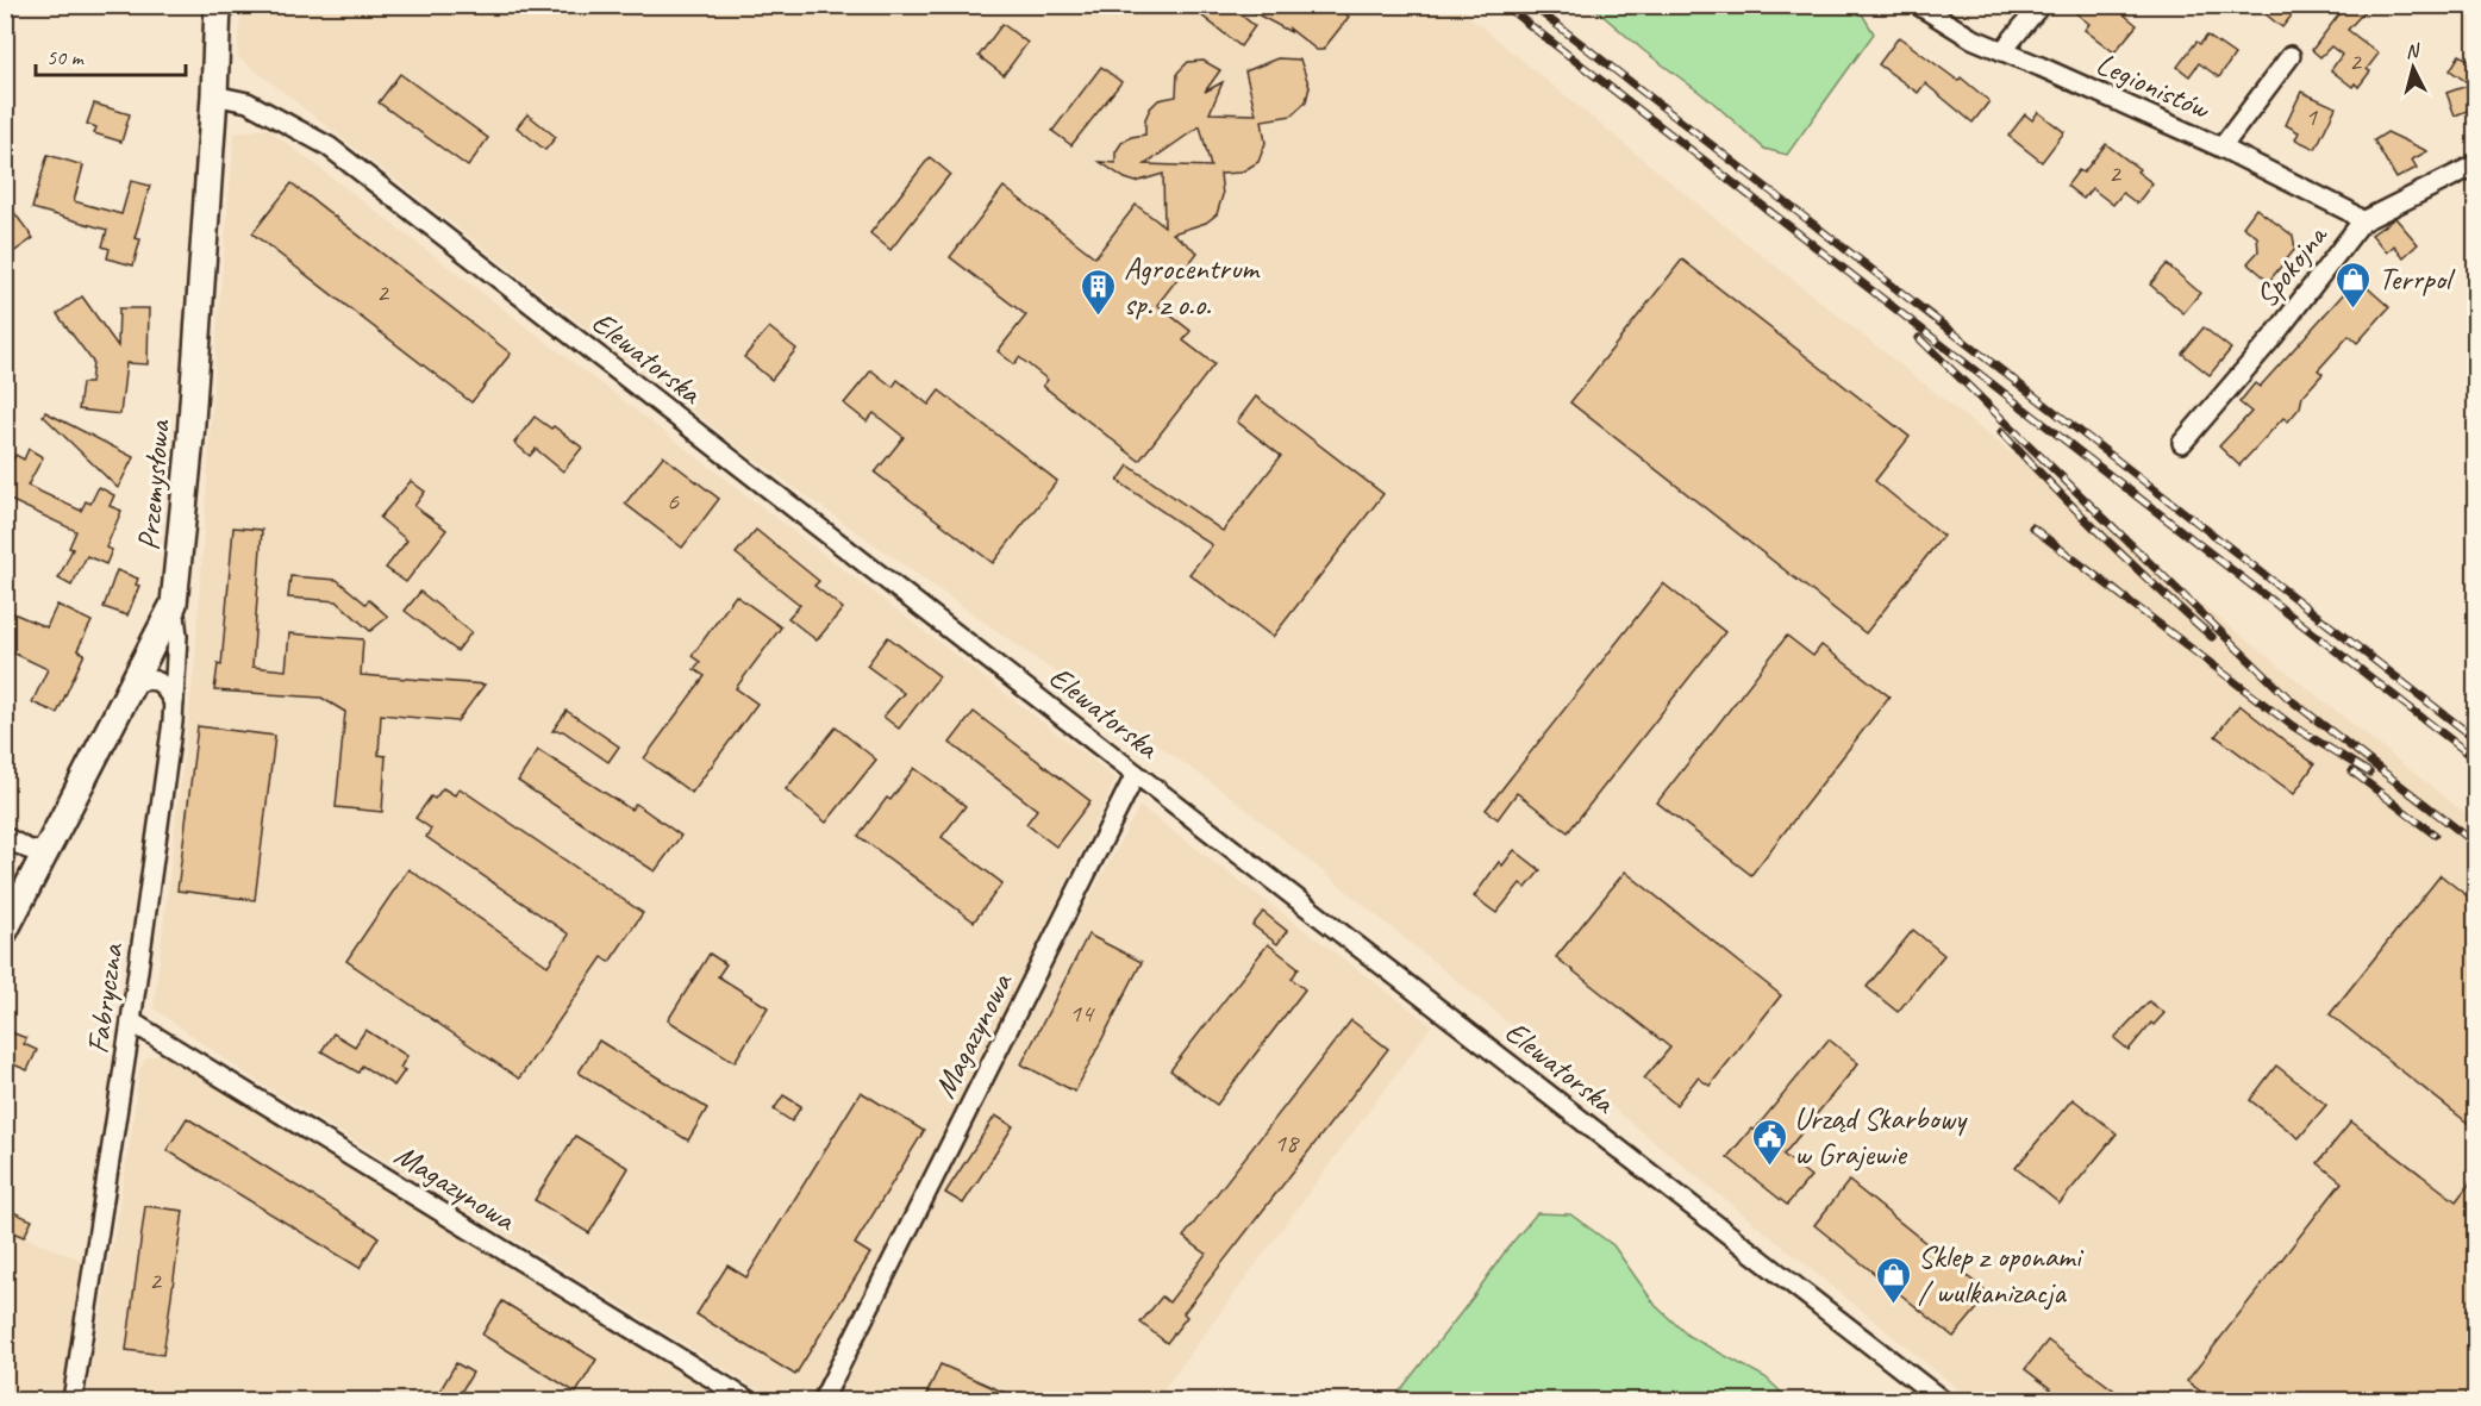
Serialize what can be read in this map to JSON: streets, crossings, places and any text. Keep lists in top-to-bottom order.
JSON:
{
  "streets": {
    "street": [
      "Legionistów",
      "Spokojna",
      "Elewatorska",
      "Przemysłowa",
      "Fabryczna",
      "Magazynowa"
    ]
  },
  "crossings": [
    ["Legionistów", "Spokojna"],
    ["Elewatorska", "Przemysłowa"],
    ["Elewatorska", "Magazynowa"],
    ["Przemysłowa", "Fabryczna"],
    ["Fabryczna", "Magazynowa"]
  ],
  "places": {
    "shop": ["Terrpol", "Sklep z oponami / wulkanizacja"],
    "building": ["Agrocentrum sp. z o.o."],
    "public building": ["Urząd Skarbowy w Grajewie"]
  },
  "house_numbers": [
    "2",
    "1",
    "2",
    "2",
    "6",
    "14",
    "18",
    "2"
  ],
  "scale_bar": "50 m",
  "north": "top"
}
